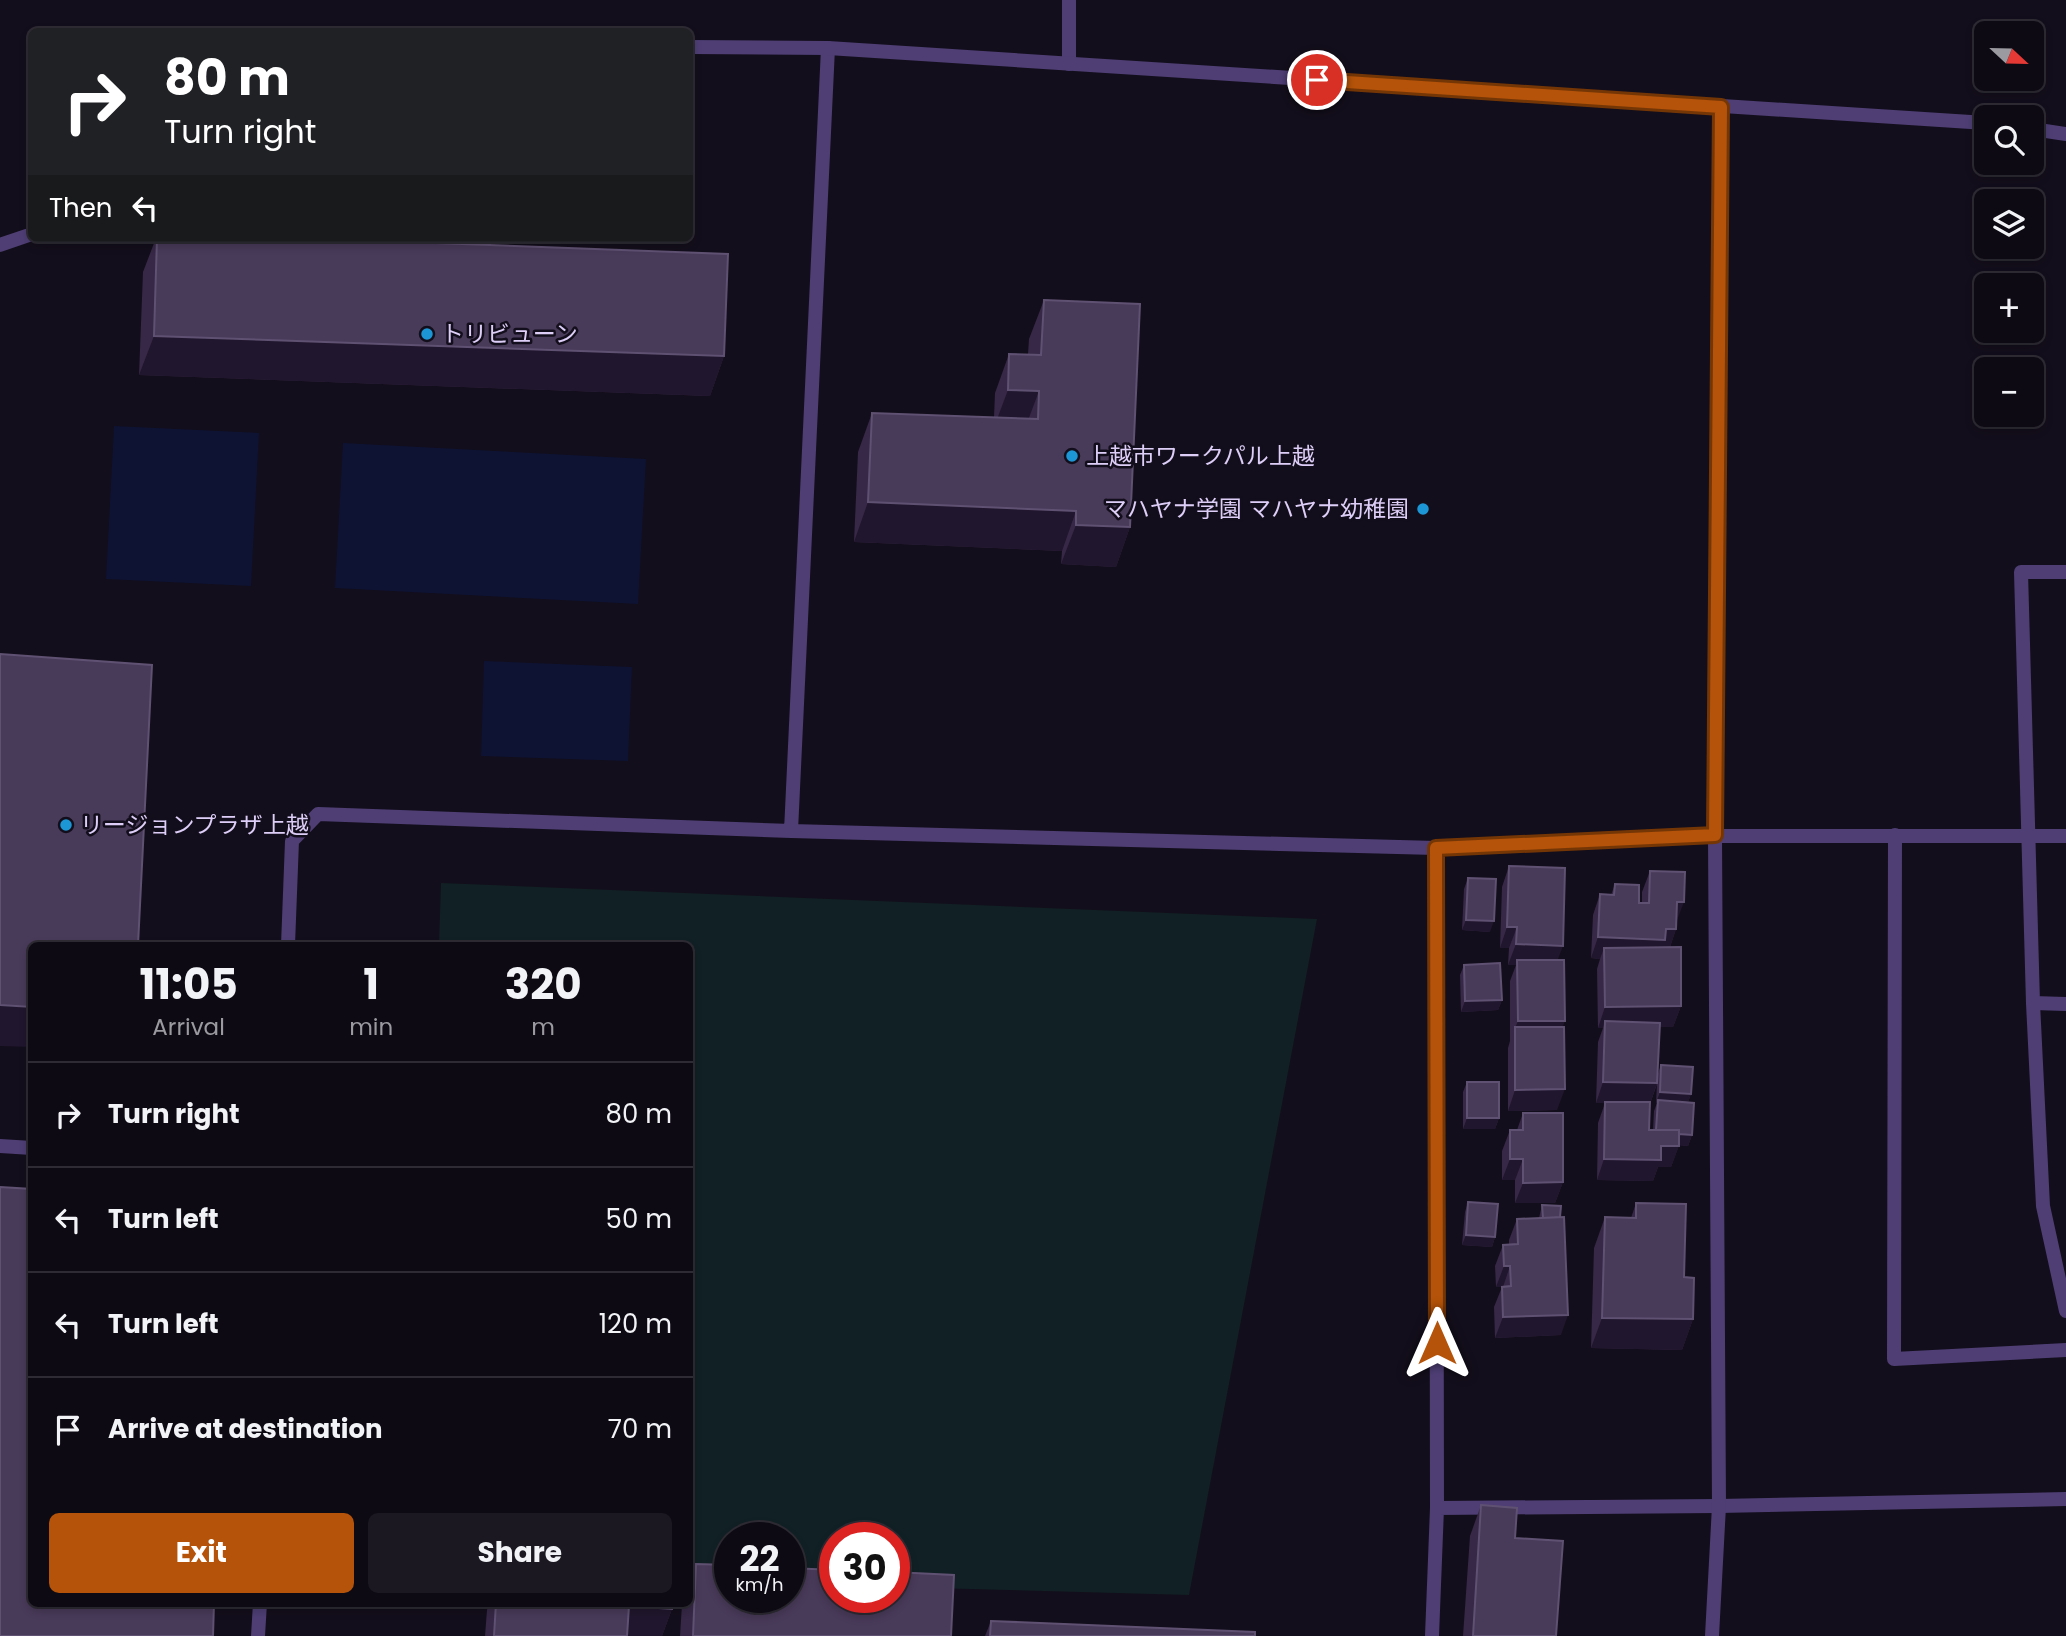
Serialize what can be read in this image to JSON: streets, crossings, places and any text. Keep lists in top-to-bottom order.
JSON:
{
  "places": [
    "トリビューン",
    "上越市ワークパル上越",
    "マハヤナ学園 マハヤナ幼稚園",
    "リージョンプラザ上越"
  ],
  "north": "right",
  "page": {
    "map_buttons": ["+", "−"],
    "turn": ["80 m", "Turn right"],
    "then": "Then",
    "eta": [
      "11:05",
      "Arrival",
      "1",
      "min",
      "320",
      "m"
    ],
    "list": [
      {
        "name": "Turn right",
        "value": "80 m"
      },
      {
        "name": "Turn left",
        "value": "50 m"
      },
      {
        "name": "Turn left",
        "value": "120 m"
      },
      {
        "name": "Arrive at destination",
        "value": "70 m"
      }
    ],
    "buttons": ["Exit", "Share"],
    "speed": "22 km/h",
    "limit": "30"
  }
}
